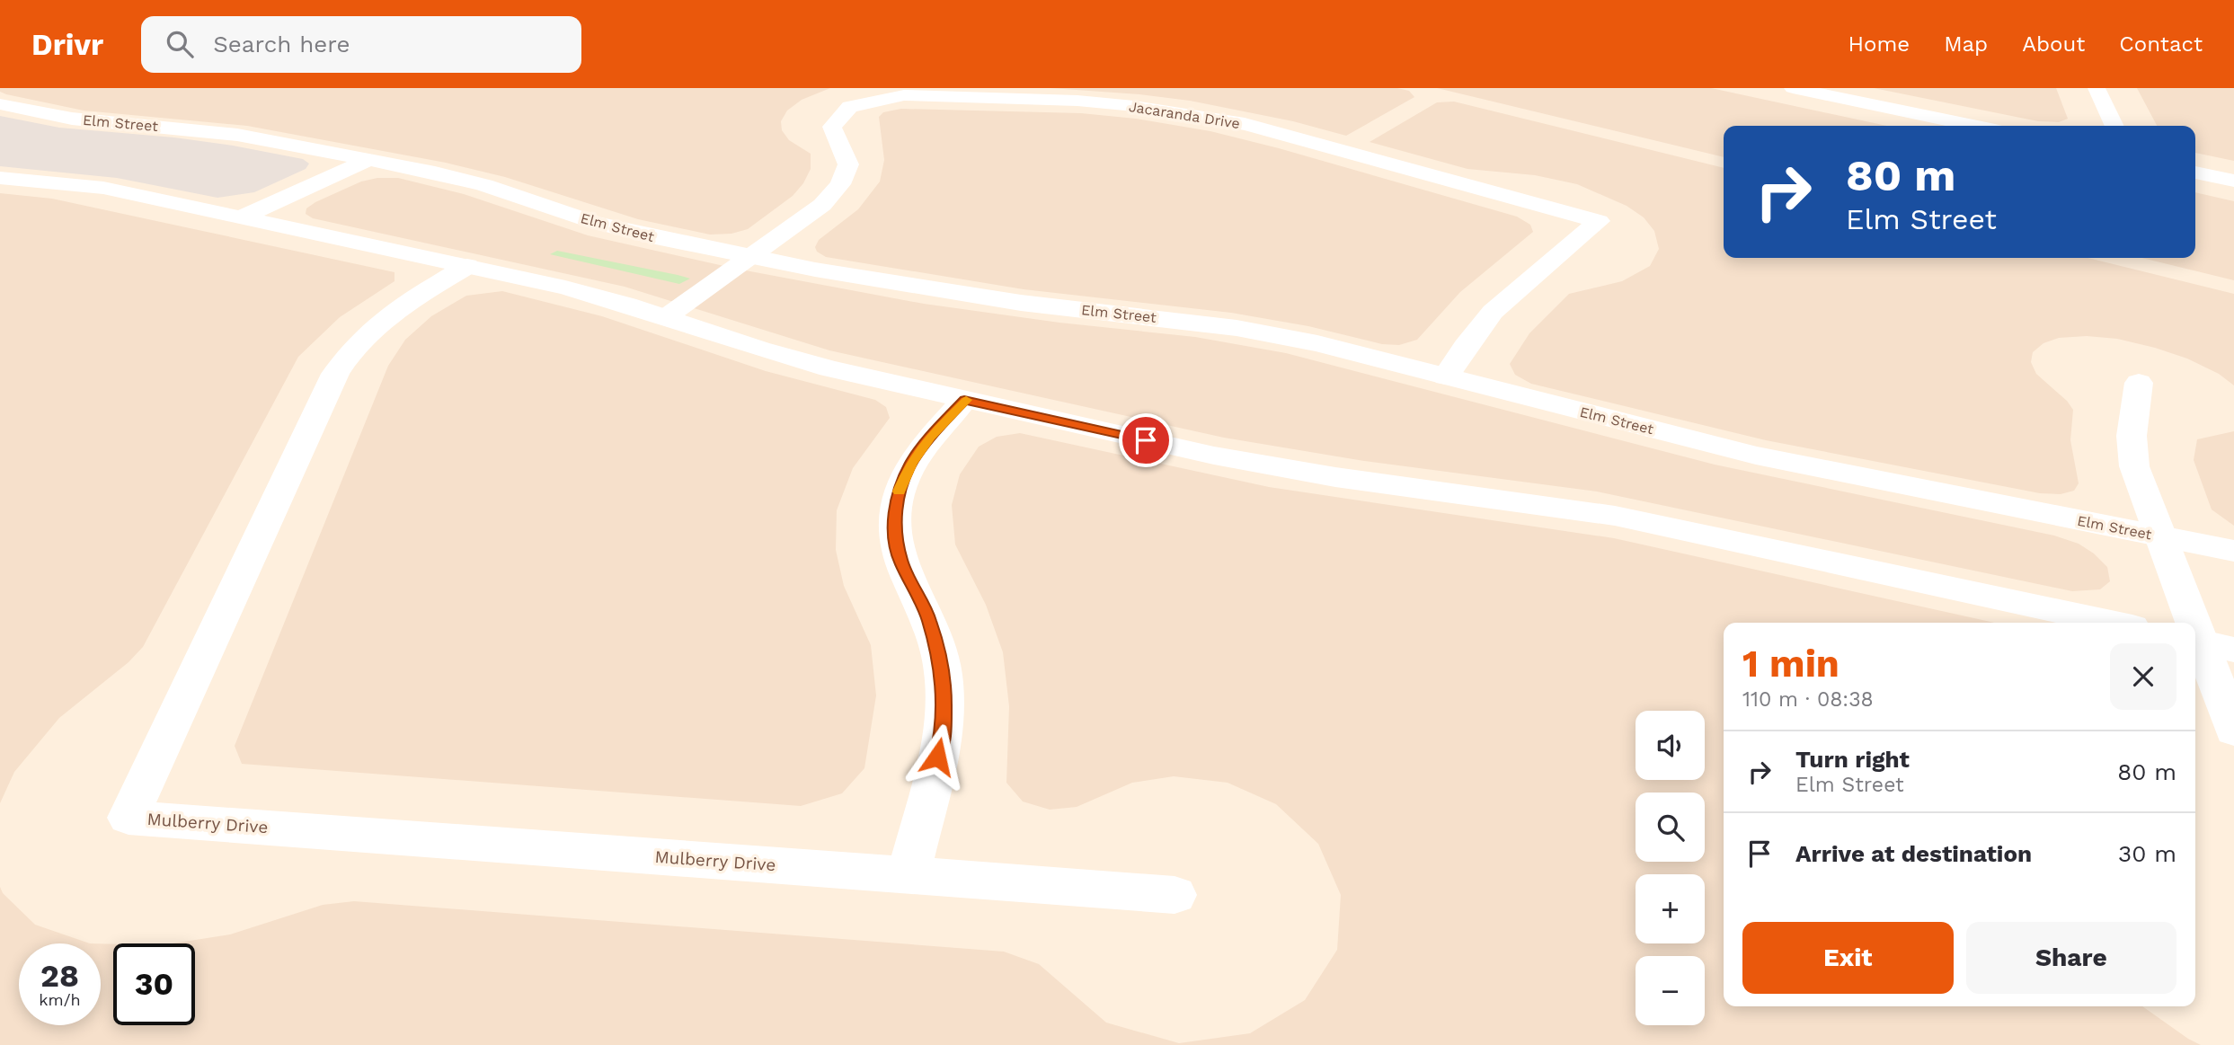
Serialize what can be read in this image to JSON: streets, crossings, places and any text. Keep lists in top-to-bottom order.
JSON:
{
  "streets": {
    "street": ["Jacaranda Drive", "Elm Street", "Mulberry Drive"]
  },
  "crossings": [
    ["Jacaranda Drive", "Elm Street"]
  ],
  "page": {
    "header": "Drivr",
    "search": "Search here",
    "nav": [
      "Home",
      "Map",
      "About",
      "Contact"
    ],
    "turn": ["80 m", "Elm Street"],
    "heading": ["1 min", "110 m · 08:38"],
    "map_buttons": ["+", "−"],
    "list": [
      {
        "name": "Turn right",
        "note": "Elm Street",
        "value": "80 m"
      },
      {
        "name": "Arrive at destination",
        "value": "30 m"
      }
    ],
    "buttons": ["Exit", "Share"],
    "speed": "28 km/h",
    "limit": "30"
  }
}
